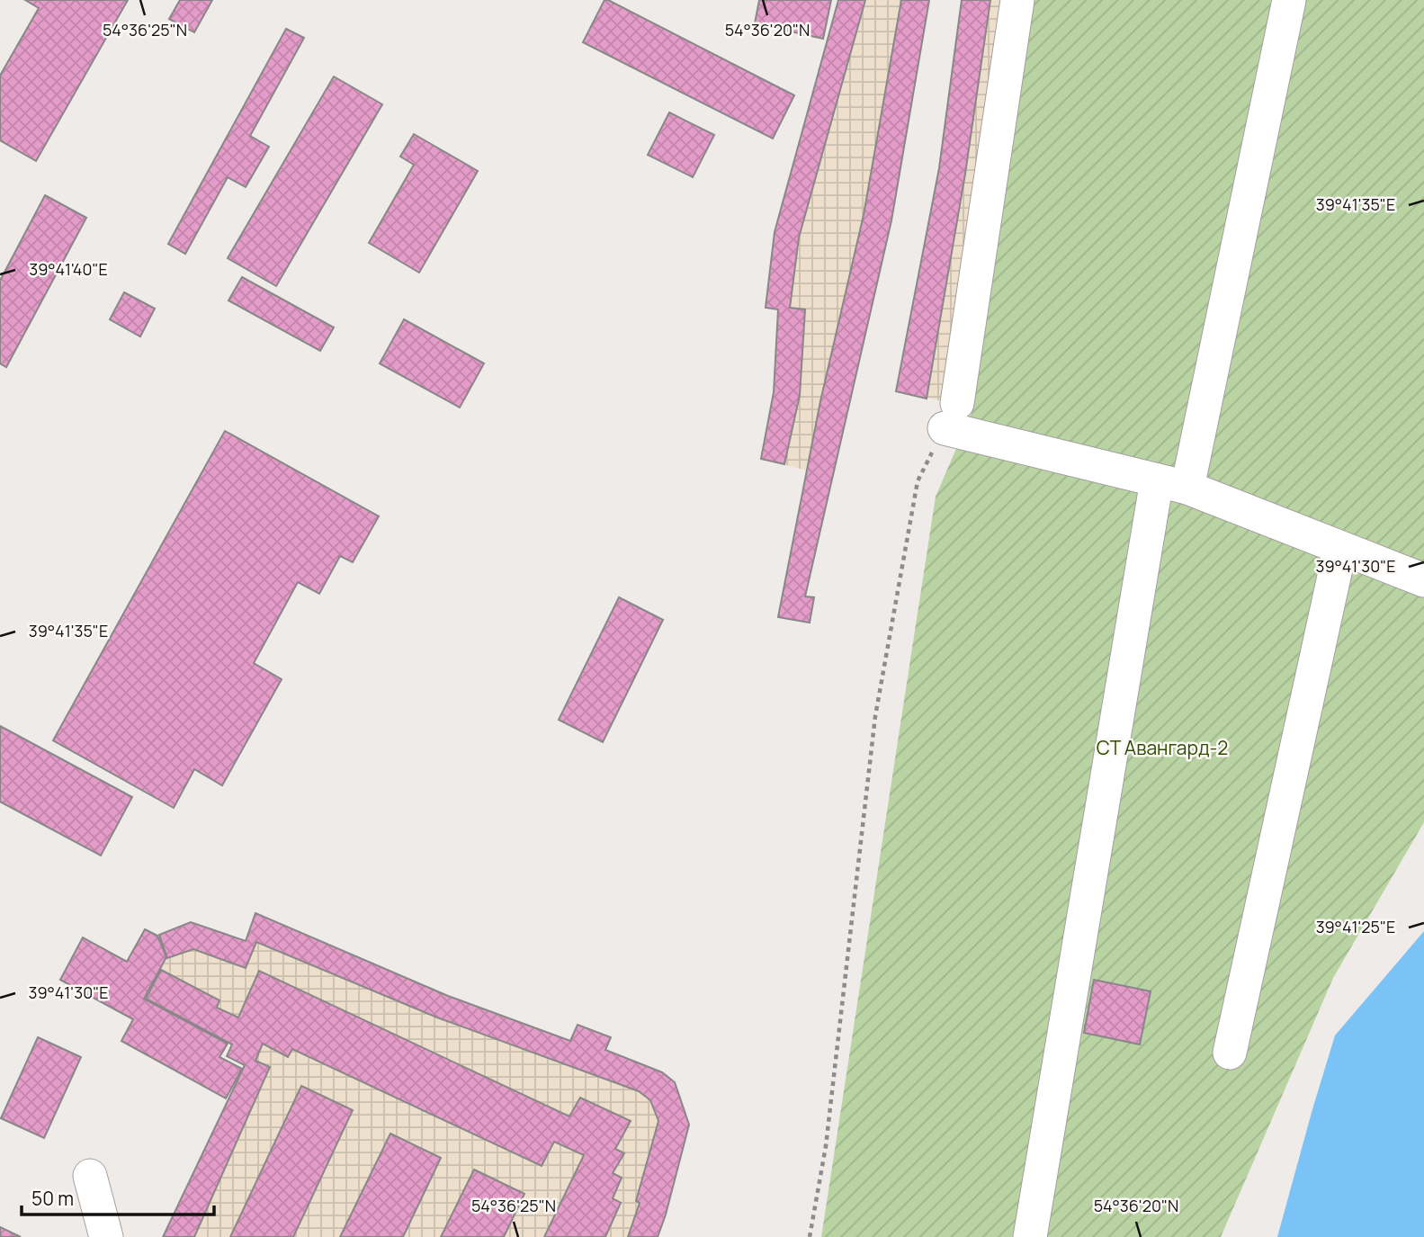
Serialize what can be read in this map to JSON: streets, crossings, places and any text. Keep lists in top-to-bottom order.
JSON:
{
  "parks": ["СТ Авангард-2"],
  "scale_bar": "50 m",
  "coordinates": [
    "54°36'25\"N",
    "54°36'20\"N",
    "39°41'35\"E",
    "39°41'40\"E",
    "39°41'30\"E",
    "39°41'25\"E"
  ]
}
